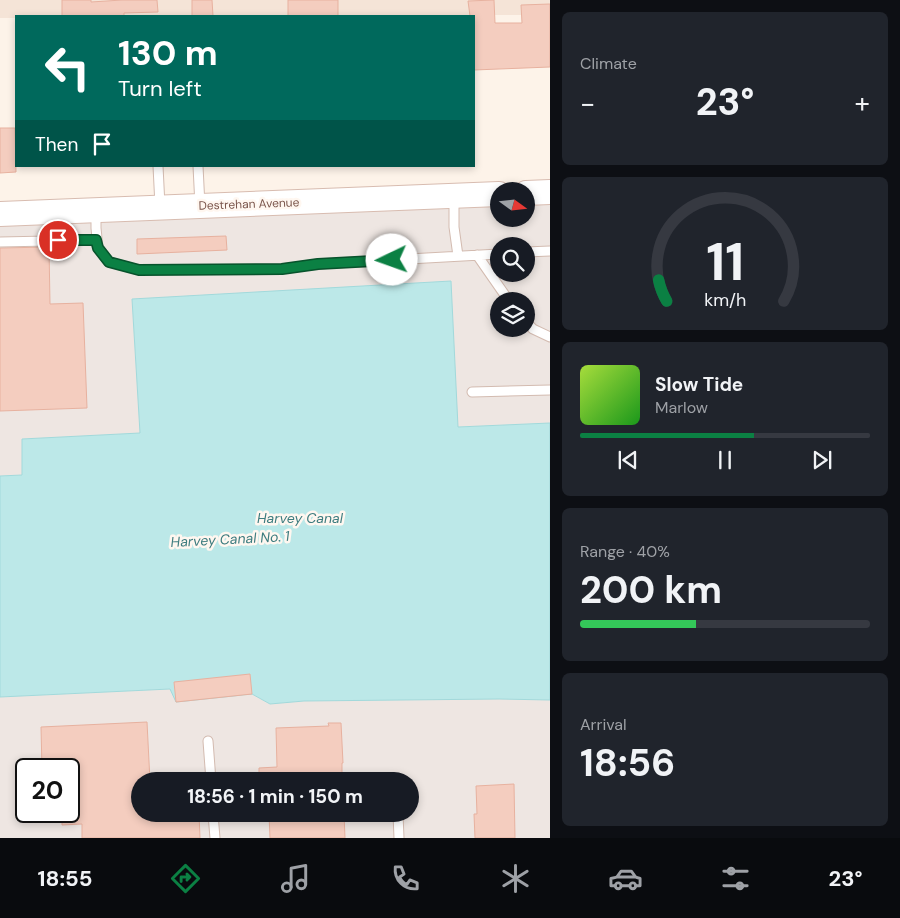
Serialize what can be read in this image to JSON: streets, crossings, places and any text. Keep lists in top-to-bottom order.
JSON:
{
  "streets": {
    "main road": ["Destrehan Avenue"]
  },
  "water": ["Harvey Canal", "Harvey Canal No. 1"],
  "north": "right",
  "page": {
    "tile": [
      "Climate",
      ["Range · 40%", "200 km"],
      ["Arrival", "18:56"]
    ],
    "turn": ["130 m", "Turn left"],
    "heat": ["−", "23°", "+"],
    "then": "Then",
    "song": ["Slow Tide", "Marlow"],
    "limit": "20",
    "trip": "18:56 · 1 min · 150 m",
    "tabs": ["18:55", "23°"],
    "gauge": ["11", "km/h"]
  }
}
